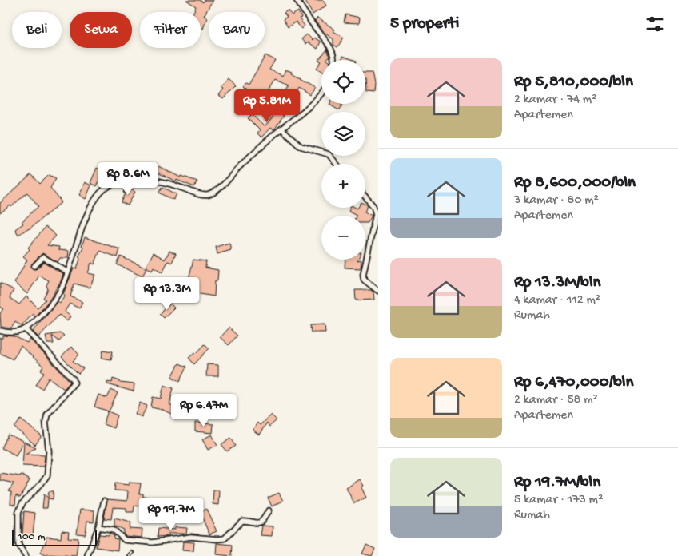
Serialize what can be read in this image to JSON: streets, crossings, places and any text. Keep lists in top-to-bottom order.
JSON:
{
  "scale_bar": "100 m",
  "page": {
    "heading": "5 properti",
    "chip": [
      "Beli",
      "Sewa",
      "Filter",
      "Baru"
    ],
    "list": [
      {
        "name": "Rp 5,810,000/bln",
        "note": "2 kamar · 74 m² · Apartemen"
      },
      {
        "name": "Rp 8,600,000/bln",
        "note": "3 kamar · 80 m² · Apartemen"
      },
      {
        "name": "Rp 13.3M/bln",
        "note": "4 kamar · 112 m² · Rumah"
      },
      {
        "name": "Rp 6,470,000/bln",
        "note": "2 kamar · 58 m² · Apartemen"
      },
      {
        "name": "Rp 19.7M/bln",
        "note": "5 kamar · 173 m² · Rumah"
      }
    ],
    "map_buttons": ["+", "−"],
    "price": [
      "Rp 5.81M",
      "Rp 8.6M",
      "Rp 13.3M",
      "Rp 6.47M",
      "Rp 19.7M"
    ],
    "scale": "100 m"
  }
}
